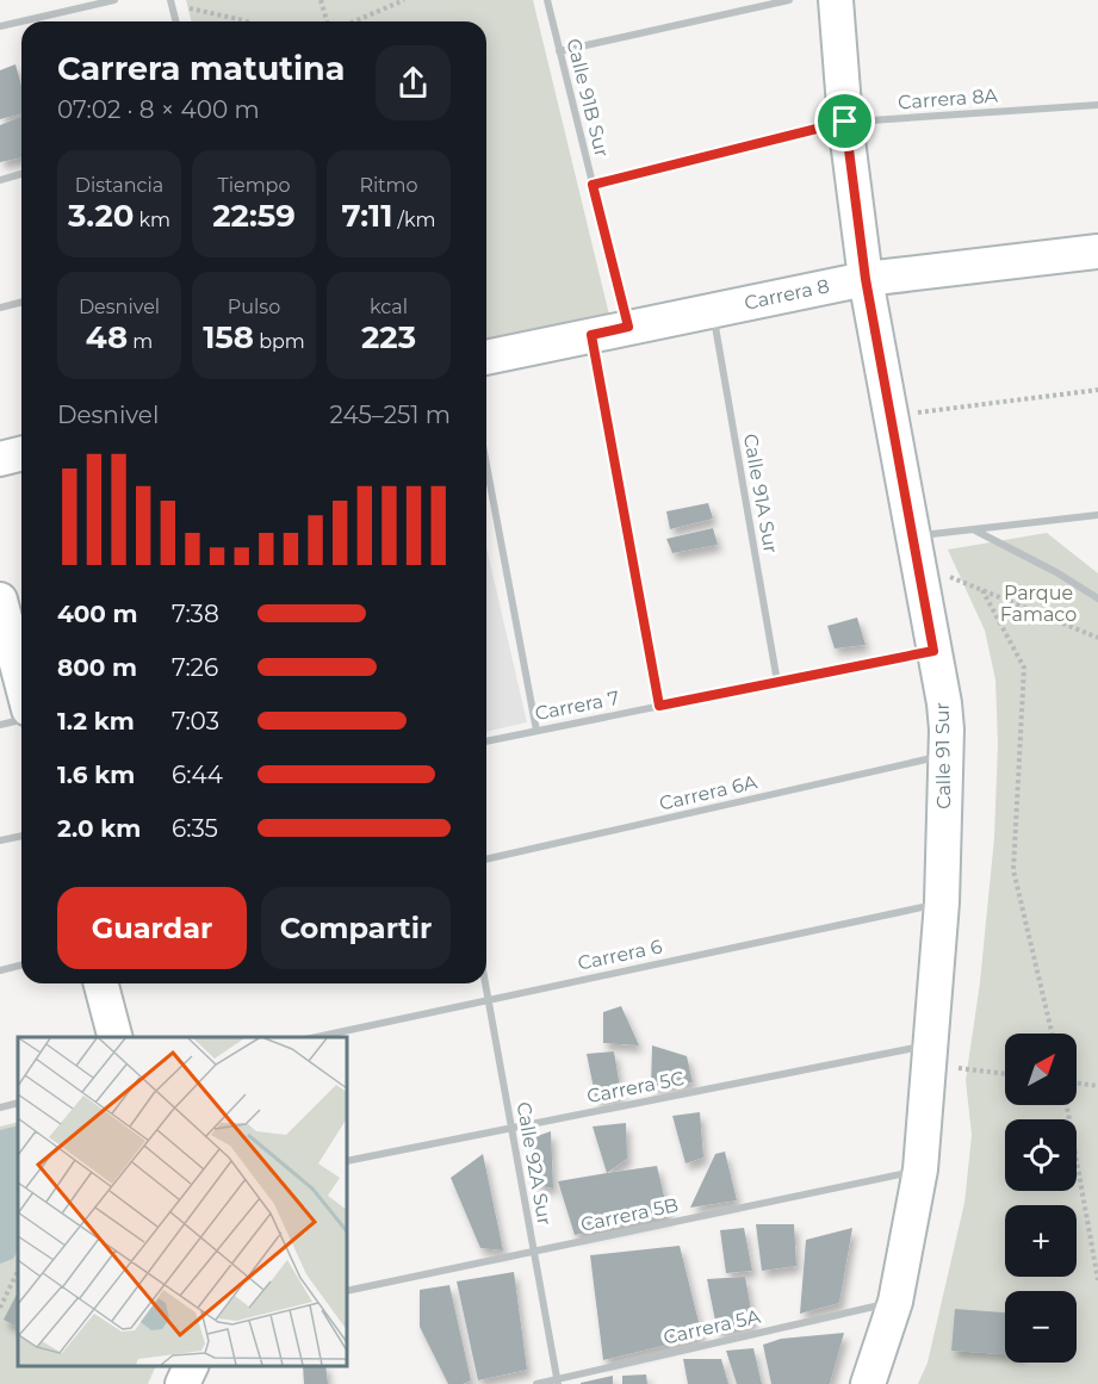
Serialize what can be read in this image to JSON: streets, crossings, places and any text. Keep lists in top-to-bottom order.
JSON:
{
  "streets": {
    "street": [
      "Calle 91B Sur",
      "Carrera 8A",
      "Carrera 8",
      "Calle 91A Sur",
      "Carrera 7",
      "Calle 91 Sur",
      "Carrera 6A",
      "Carrera 6",
      "Carrera 5C",
      "Calle 92A Sur",
      "Carrera 5B",
      "Carrera 5A"
    ]
  },
  "crossings": [
    ["Calle 91B Sur", "Carrera 8A"],
    ["Calle 91B Sur", "Carrera 8"],
    ["Carrera 8A", "Calle 91 Sur"],
    ["Carrera 8", "Calle 91A Sur"],
    ["Carrera 8", "Calle 91 Sur"],
    ["Calle 91A Sur", "Carrera 7"],
    ["Carrera 7", "Calle 91 Sur"],
    ["Calle 91 Sur", "Carrera 6A"],
    ["Calle 91 Sur", "Carrera 6"],
    ["Calle 91 Sur", "Carrera 5C"],
    ["Calle 91 Sur", "Carrera 5B"],
    ["Calle 91 Sur", "Carrera 5A"],
    ["Carrera 6", "Calle 92A Sur"],
    ["Carrera 5C", "Calle 92A Sur"],
    ["Calle 92A Sur", "Carrera 5B"],
    ["Calle 92A Sur", "Carrera 5A"]
  ],
  "parks": ["Parque Famaco"],
  "north": "top right",
  "page": {
    "heading": ["Carrera matutina", "07:02 · 8 × 400 m"],
    "stats": [
      ["Distancia", "3.20 km"],
      ["Tiempo", "22:59"],
      ["Ritmo", "7:11 /km"],
      ["Desnivel", "48 m"],
      ["Pulso", "158 bpm"],
      ["kcal", "223"]
    ],
    "chart": ["Desnivel", "245–251 m"],
    "list": [
      {
        "name": "400 m",
        "note": "7:38"
      },
      {
        "name": "800 m",
        "note": "7:26"
      },
      {
        "name": "1.2 km",
        "note": "7:03"
      },
      {
        "name": "1.6 km",
        "note": "6:44"
      },
      {
        "name": "2.0 km",
        "note": "6:35"
      }
    ],
    "buttons": ["Guardar", "Compartir"],
    "map_buttons": ["+", "−"]
  }
}
